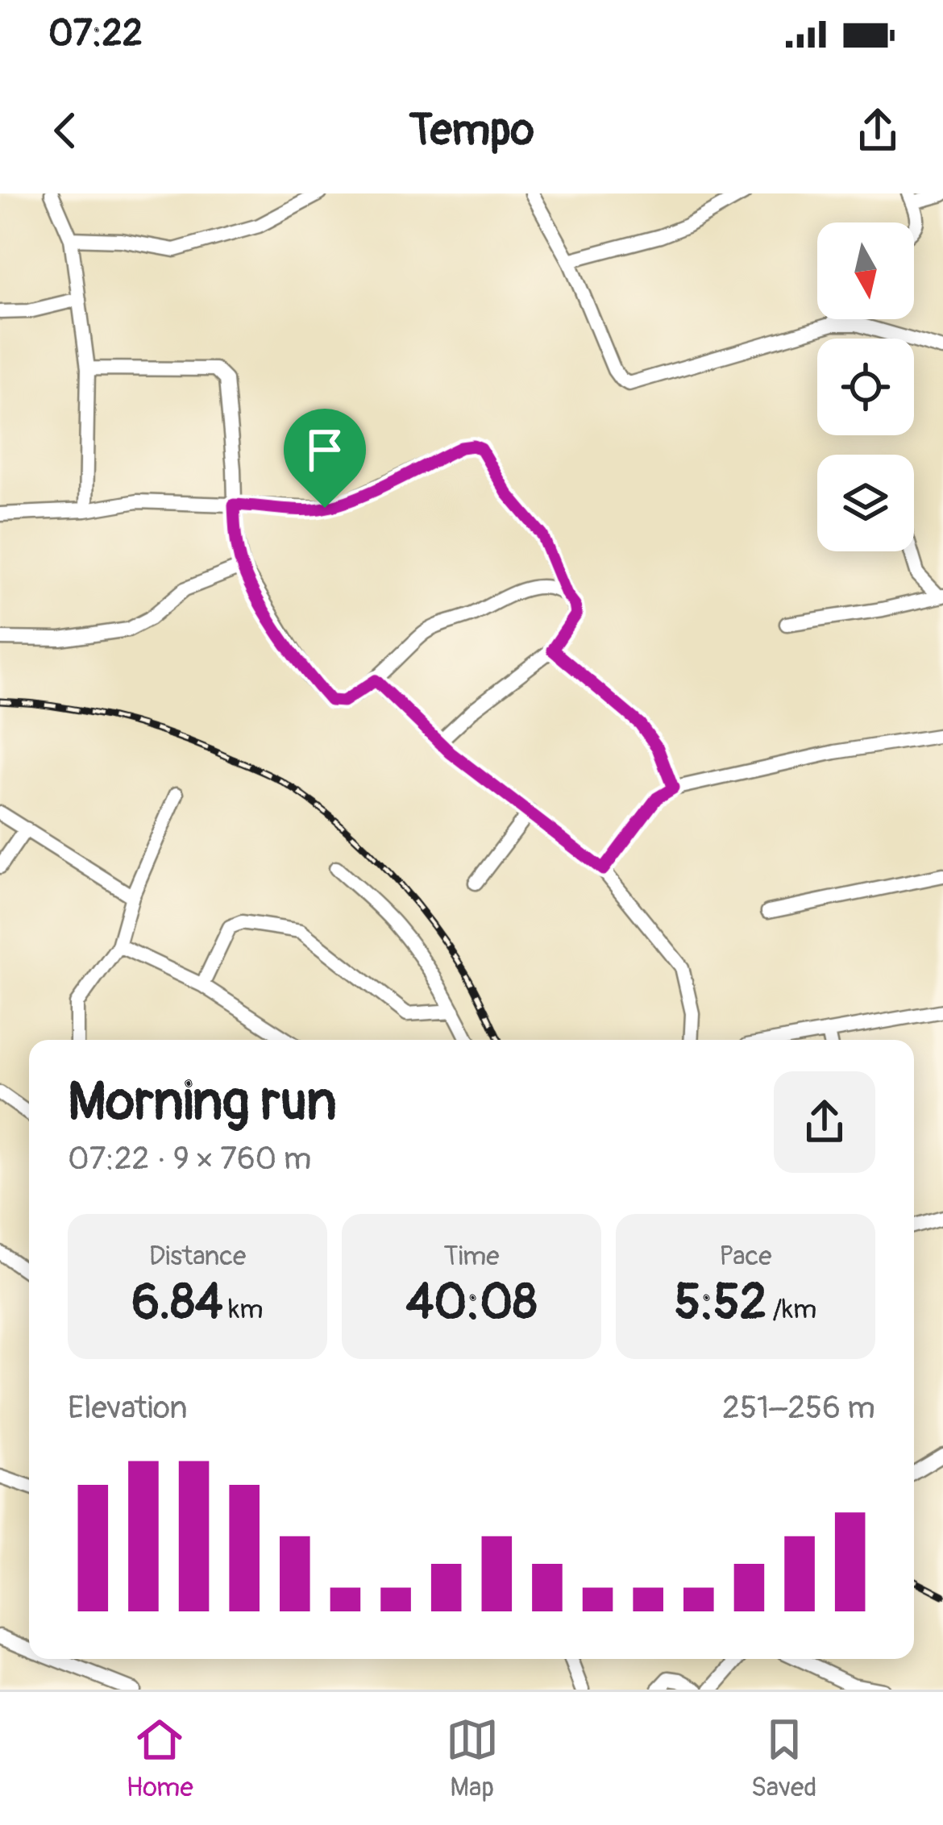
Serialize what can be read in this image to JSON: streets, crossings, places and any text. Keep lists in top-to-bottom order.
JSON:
{
  "north": "bottom",
  "page": {
    "status": "07:22",
    "header": "Tempo",
    "heading": ["Morning run", "07:22 · 9 × 760 m"],
    "stats": [
      ["Distance", "6.84 km"],
      ["Time", "40:08"],
      ["Pace", "5:52 /km"]
    ],
    "chart": ["Elevation", "251–256 m"],
    "tabs": ["Home", "Map", "Saved"]
  }
}
